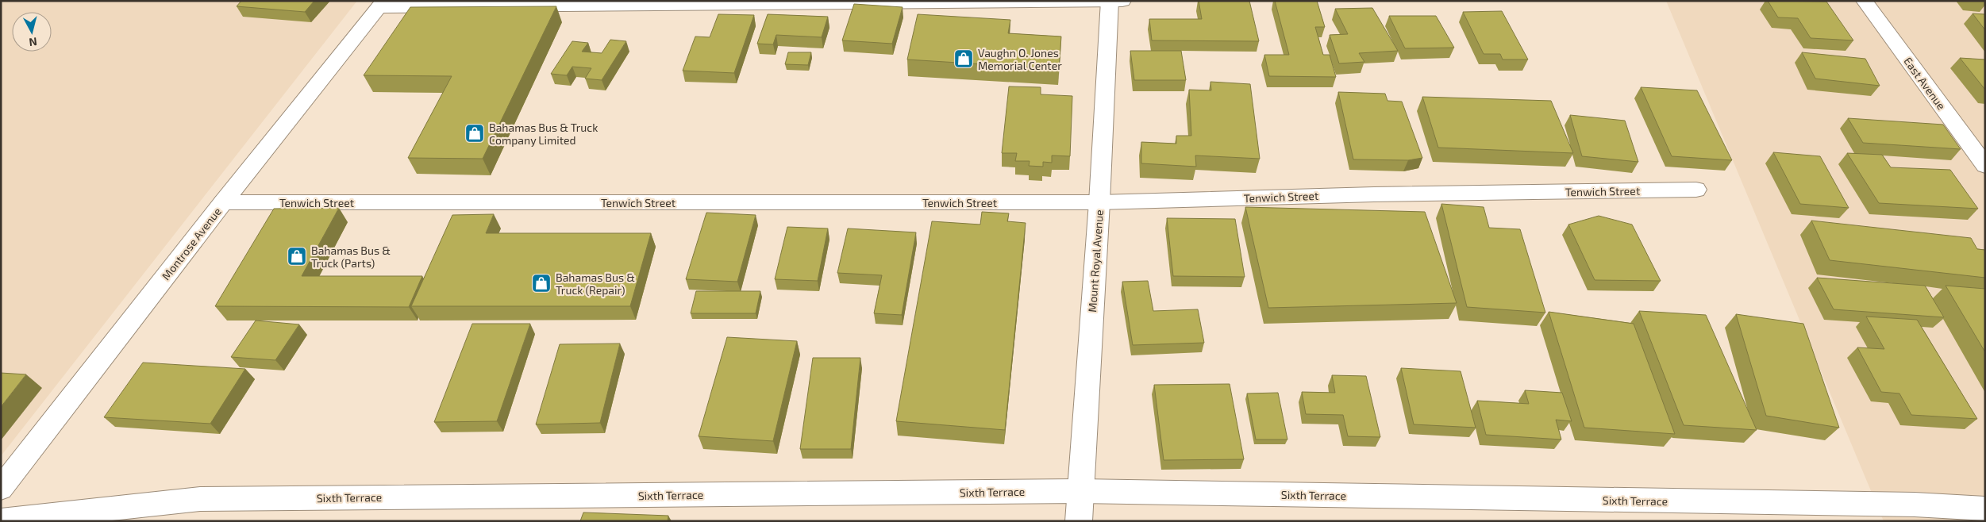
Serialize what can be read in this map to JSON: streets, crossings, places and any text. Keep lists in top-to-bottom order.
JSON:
{
  "streets": {
    "street": [
      "East Avenue",
      "Tenwich Street",
      "Montrose Avenue",
      "Mount Royal Avenue",
      "Sixth Terrace"
    ]
  },
  "crossings": [
    ["Tenwich Street", "Montrose Avenue"],
    ["Tenwich Street", "Mount Royal Avenue"],
    ["Mount Royal Avenue", "Sixth Terrace"]
  ],
  "places": {
    "shop": [
      "Vaughn O. Jones Memorial Center",
      "Bahamas Bus & Truck Company Limited",
      "Bahamas Bus & Truck (Parts)",
      "Bahamas Bus & Truck (Repair)"
    ]
  },
  "north": "bottom"
}
